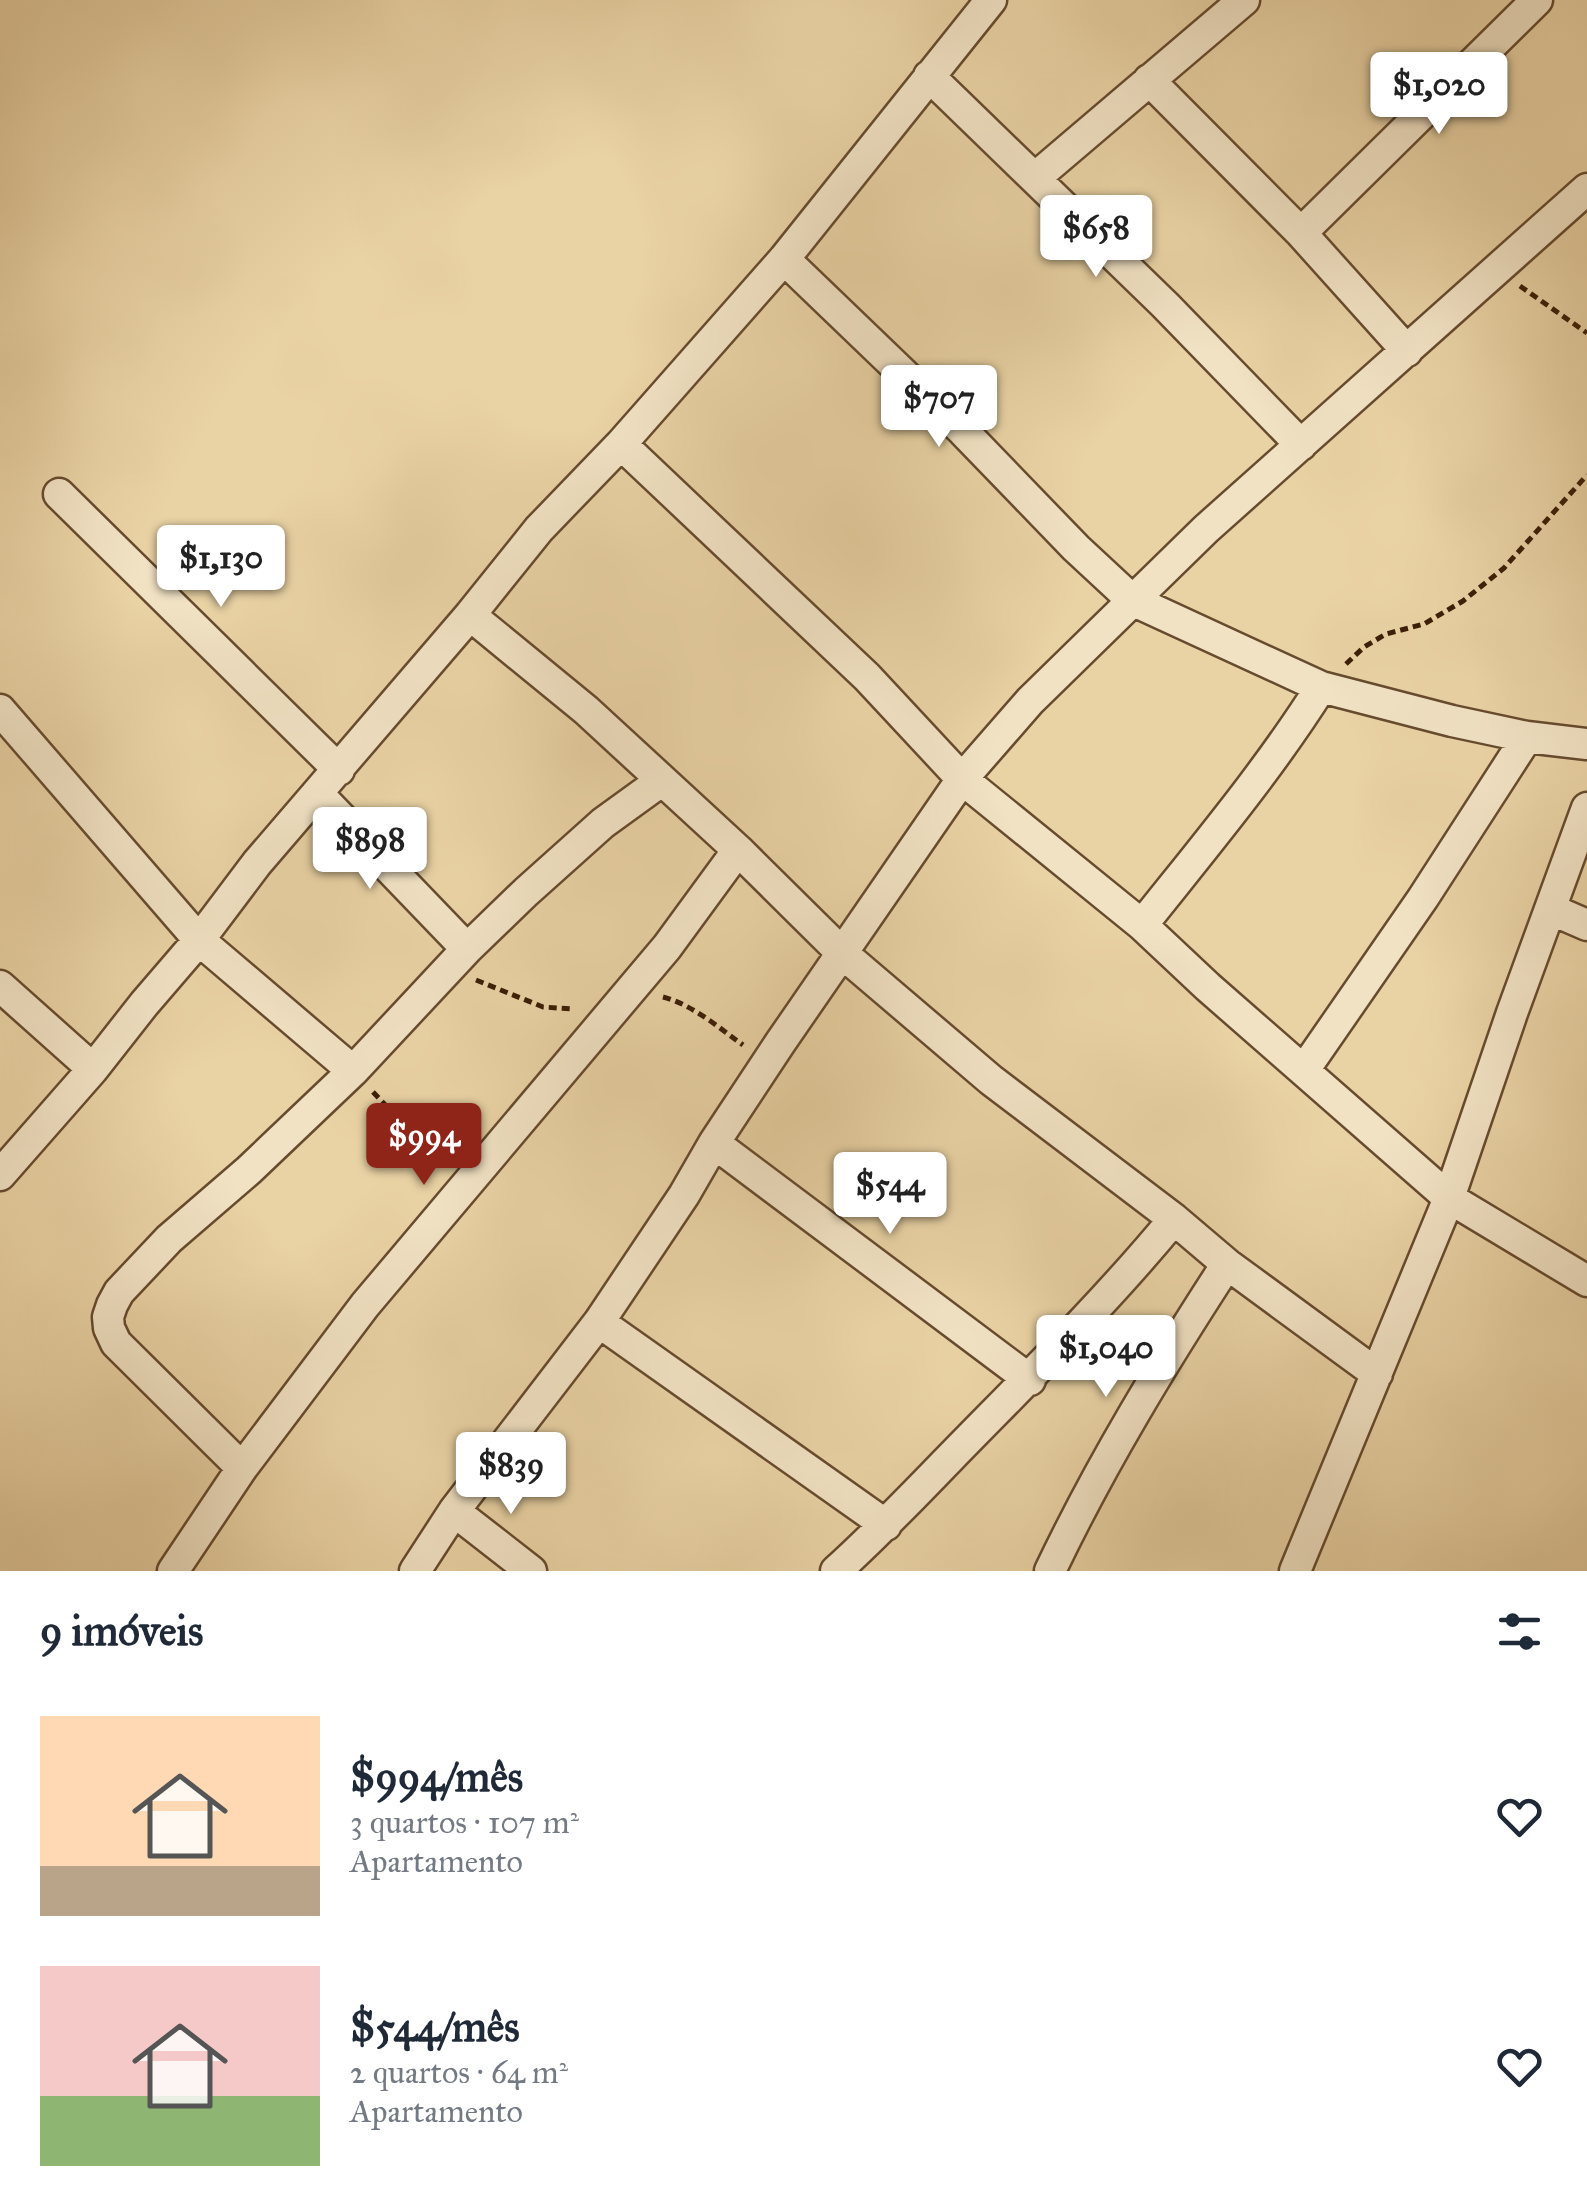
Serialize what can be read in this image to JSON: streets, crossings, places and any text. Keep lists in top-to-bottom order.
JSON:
{
  "page": {
    "price": [
      "$1,020",
      "$658",
      "$707",
      "$1,130",
      "$898",
      "$994",
      "$544",
      "$1,040",
      "$839"
    ],
    "heading": "9 imóveis",
    "list": [
      {
        "name": "$994/mês",
        "note": "3 quartos · 107 m² · Apartamento"
      },
      {
        "name": "$544/mês",
        "note": "2 quartos · 64 m² · Apartamento"
      }
    ]
  }
}
